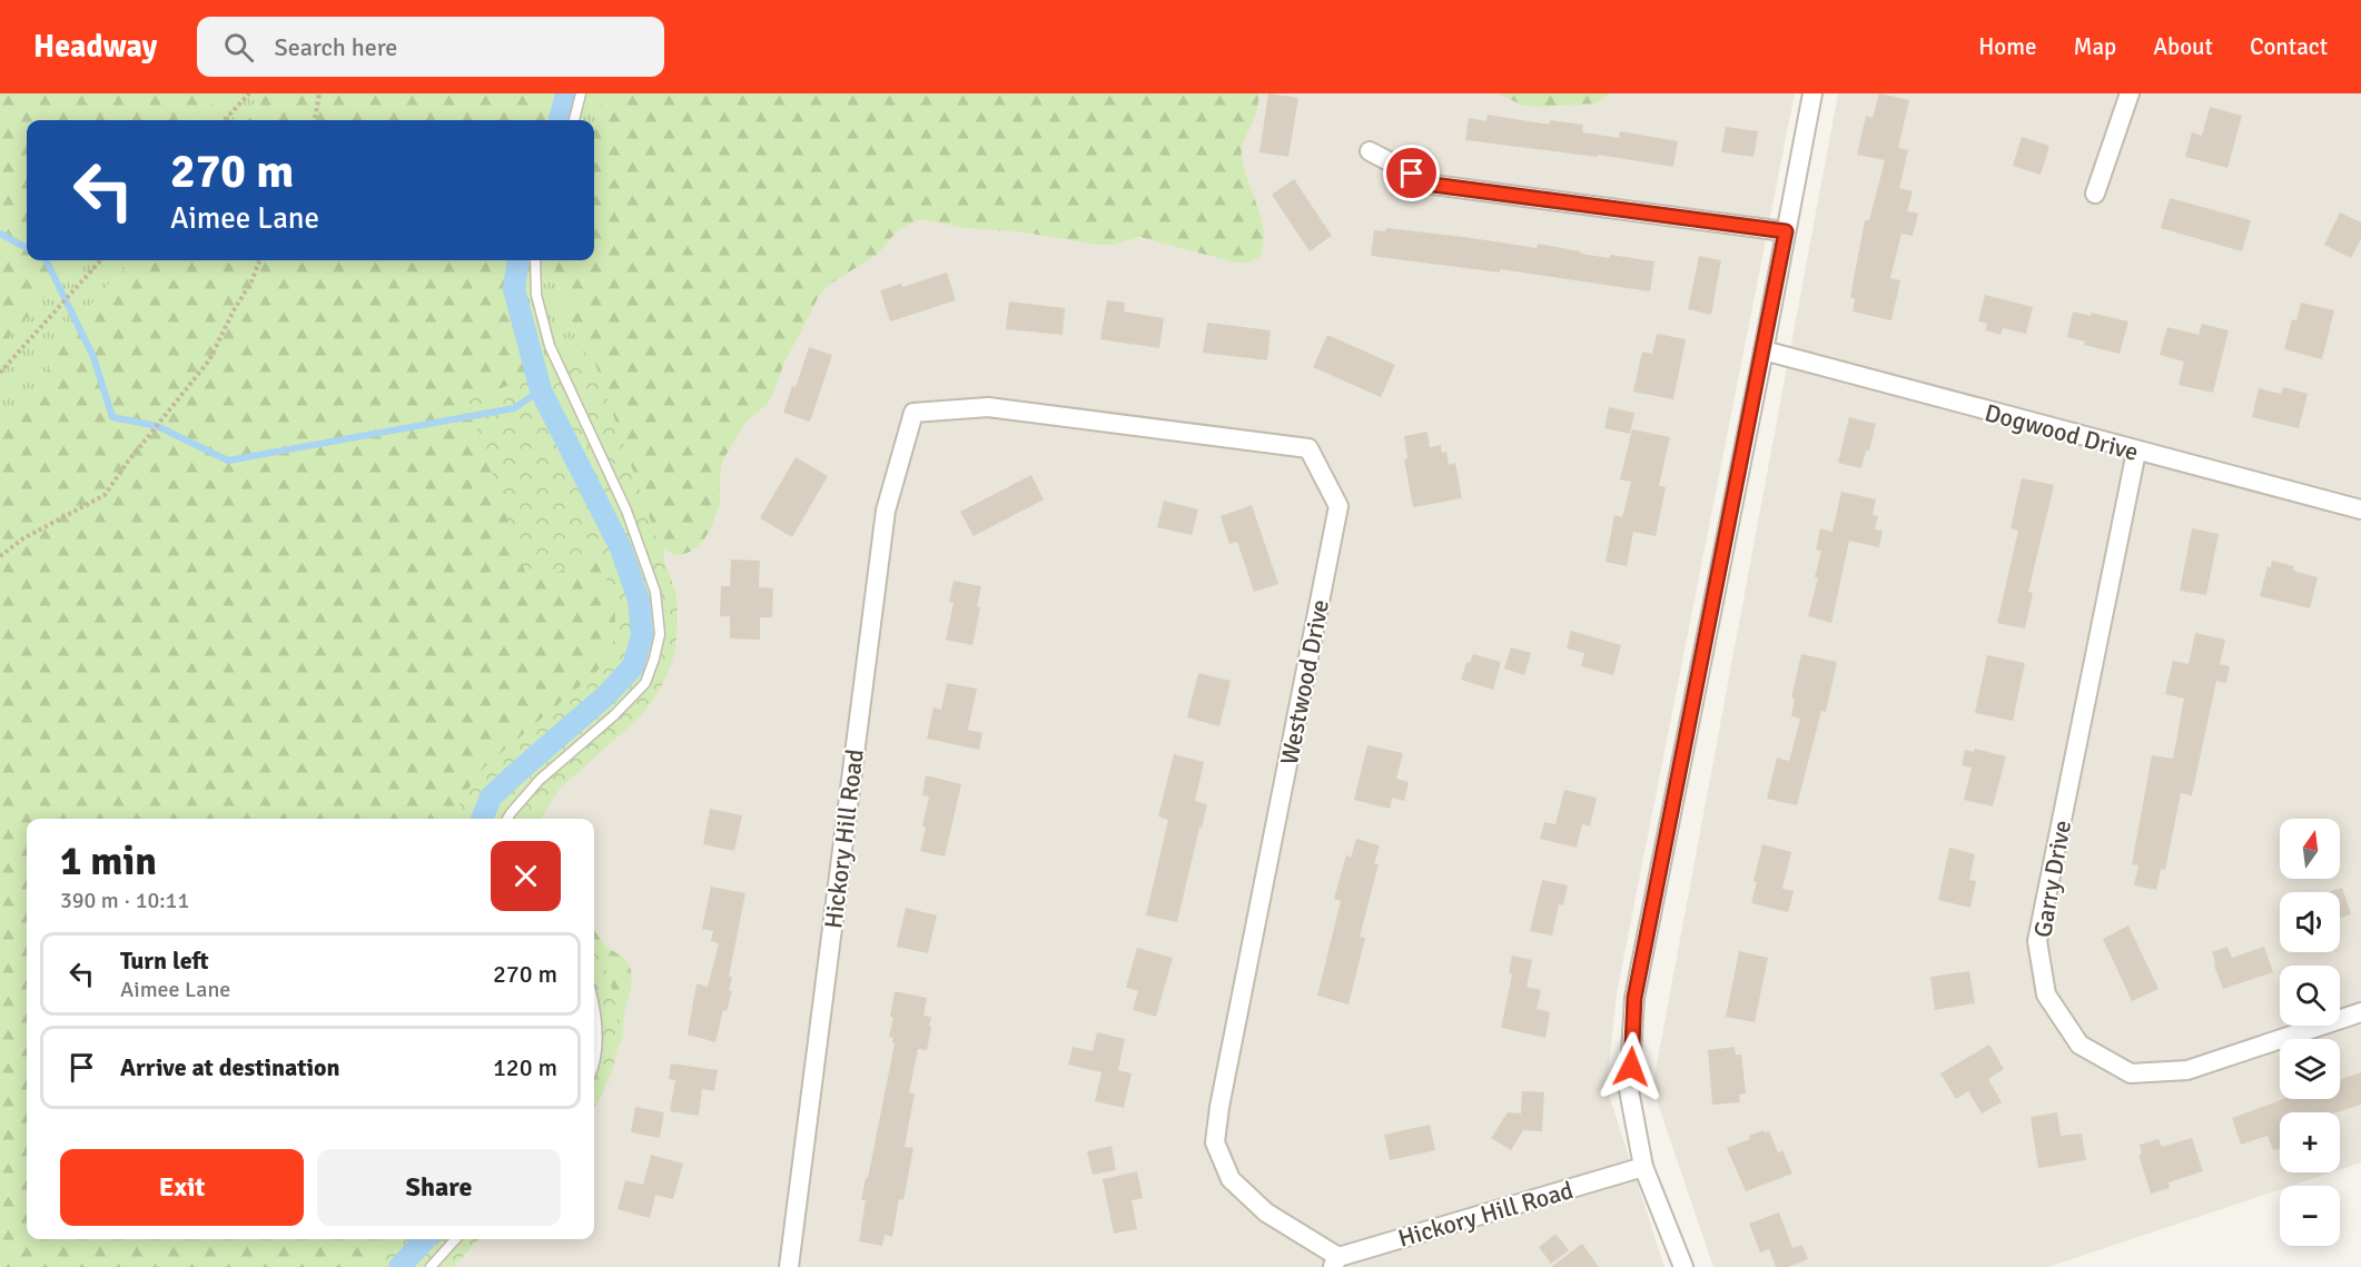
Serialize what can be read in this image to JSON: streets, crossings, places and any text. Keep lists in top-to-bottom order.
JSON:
{
  "streets": {
    "street": [
      "Dogwood Drive",
      "Westwood Drive",
      "Hickory Hill Road",
      "Garry Drive"
    ]
  },
  "crossings": [
    ["Dogwood Drive", "Garry Drive"],
    ["Westwood Drive", "Hickory Hill Road"]
  ],
  "north": "top",
  "page": {
    "header": "Headway",
    "search": "Search here",
    "nav": [
      "Home",
      "Map",
      "About",
      "Contact"
    ],
    "turn": ["270 m", "Aimee Lane"],
    "map_buttons": ["+", "−"],
    "heading": ["1 min", "390 m · 10:11"],
    "list": [
      {
        "name": "Turn left",
        "note": "Aimee Lane",
        "value": "270 m"
      },
      {
        "name": "Arrive at destination",
        "value": "120 m"
      }
    ],
    "buttons": ["Exit", "Share"]
  }
}
